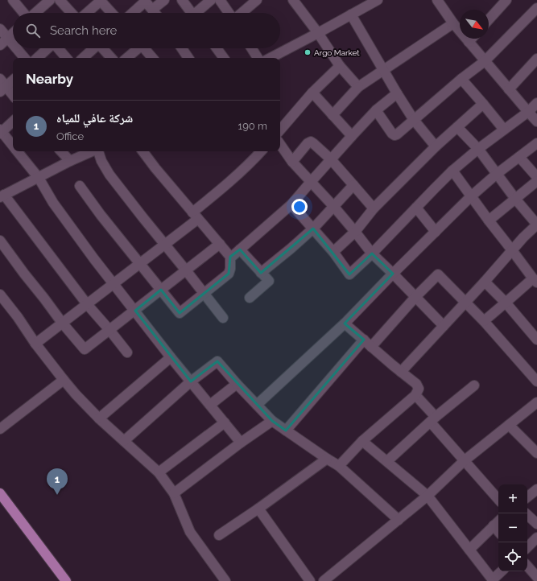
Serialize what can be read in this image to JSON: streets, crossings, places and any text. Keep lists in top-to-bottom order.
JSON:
{
  "places": ["Argo Market"],
  "north": "bottom right",
  "page": {
    "search": "Search here",
    "heading": "Nearby",
    "list": [
      {
        "mark": "1",
        "name": "شركة عافي للمياه",
        "note": "Office",
        "value": "190 m"
      }
    ],
    "pins": "1",
    "map_buttons": ["+", "−"]
  }
}
